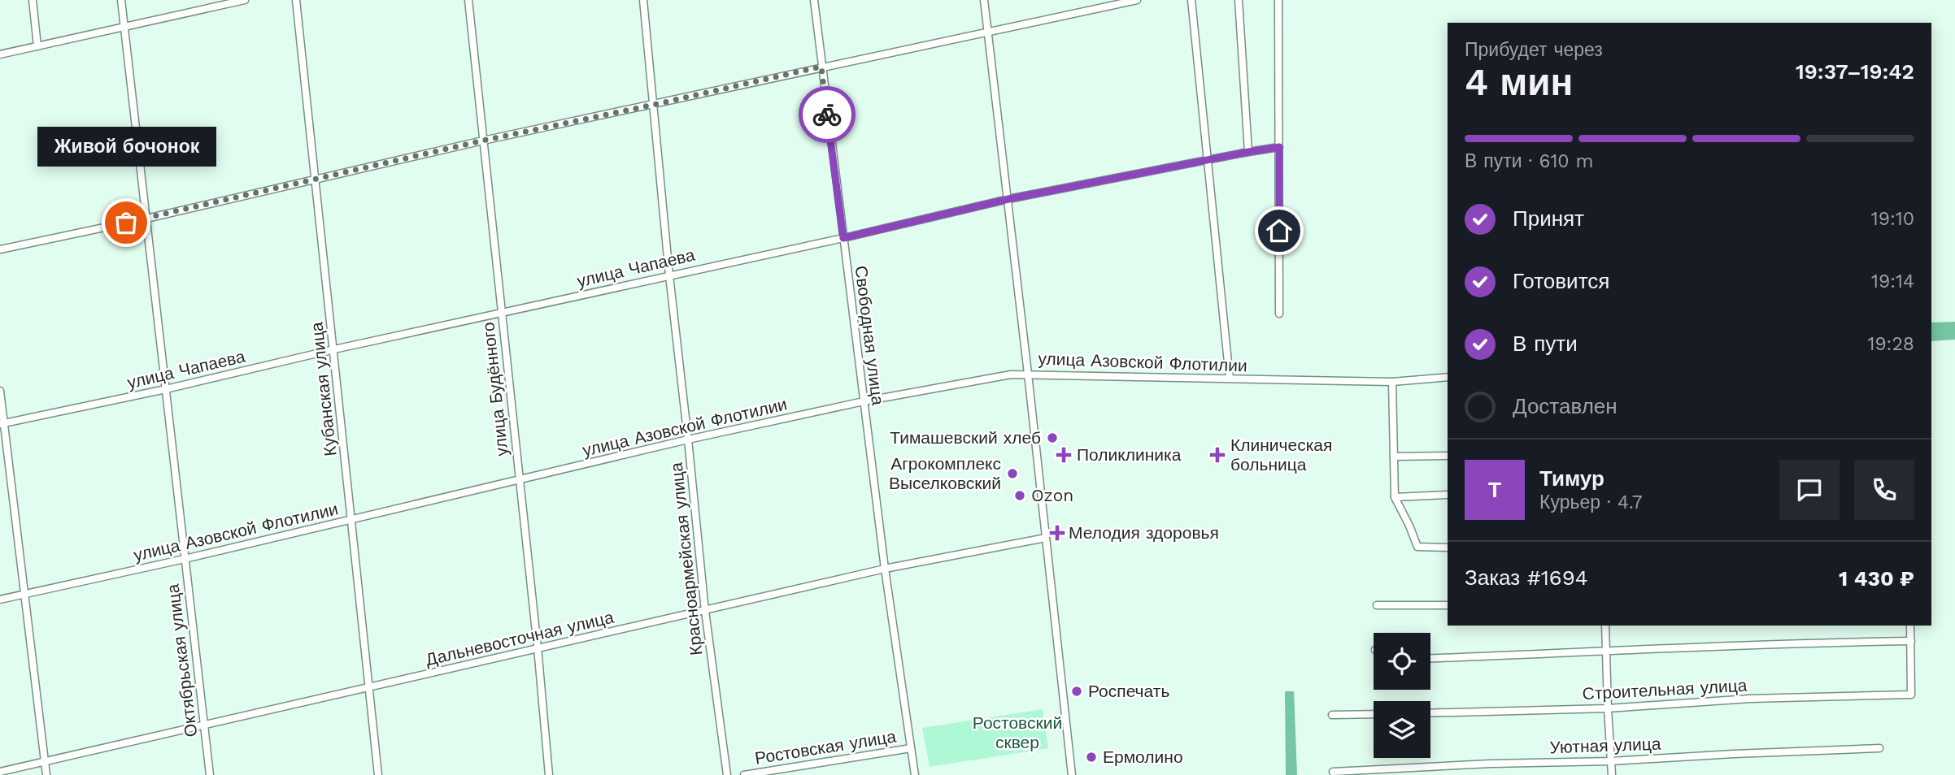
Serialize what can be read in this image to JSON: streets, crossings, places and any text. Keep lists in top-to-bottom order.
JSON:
{
  "streets": {
    "street": [
      "улица Чапаева",
      "Свободная улица",
      "улица Азовской Флотилии",
      "Кубанская улица",
      "улица Будённого",
      "Красноармейская улица",
      "Дальневосточная улица",
      "Октябрьская улица",
      "Строительная улица",
      "Уютная улица",
      "Ростовская улица"
    ]
  },
  "crossings": [
    ["улица Чапаева", "Свободная улица"],
    ["улица Чапаева", "Кубанская улица"],
    ["улица Чапаева", "улица Будённого"],
    ["улица Чапаева", "Красноармейская улица"],
    ["улица Чапаева", "Октябрьская улица"],
    ["Свободная улица", "улица Азовской Флотилии"],
    ["Свободная улица", "Дальневосточная улица"],
    ["Свободная улица", "Ростовская улица"],
    ["улица Азовской Флотилии", "Кубанская улица"],
    ["улица Азовской Флотилии", "улица Будённого"],
    ["улица Азовской Флотилии", "Красноармейская улица"],
    ["улица Азовской Флотилии", "Октябрьская улица"],
    ["Кубанская улица", "Дальневосточная улица"],
    ["улица Будённого", "Дальневосточная улица"],
    ["Красноармейская улица", "Дальневосточная улица"],
    ["Дальневосточная улица", "Октябрьская улица"]
  ],
  "parks": ["Ростовский сквер"],
  "places": {
    "other": [
      "Живой бочонок",
      "Тимашевский хлеб",
      "Агрокомплекс Выселковский",
      "Ozon",
      "Роспечать",
      "Ермолино"
    ],
    "health": ["Поликлиника", "Клиническая больница", "Мелодия здоровья"]
  },
  "page": {
    "heading": ["4 мин", "Прибудет через", "19:37–19:42"],
    "panel": [
      "Тимур",
      "Курьер · 4.7",
      "Заказ #1694",
      "1 430 ₽"
    ],
    "bar": "В пути · 610 m",
    "bubble": "Живой бочонок",
    "list": [
      ["Принят", "19:10"],
      ["Готовится", "19:14"],
      ["В пути", "19:28"],
      "Доставлен"
    ],
    "round": "Т"
  }
}
